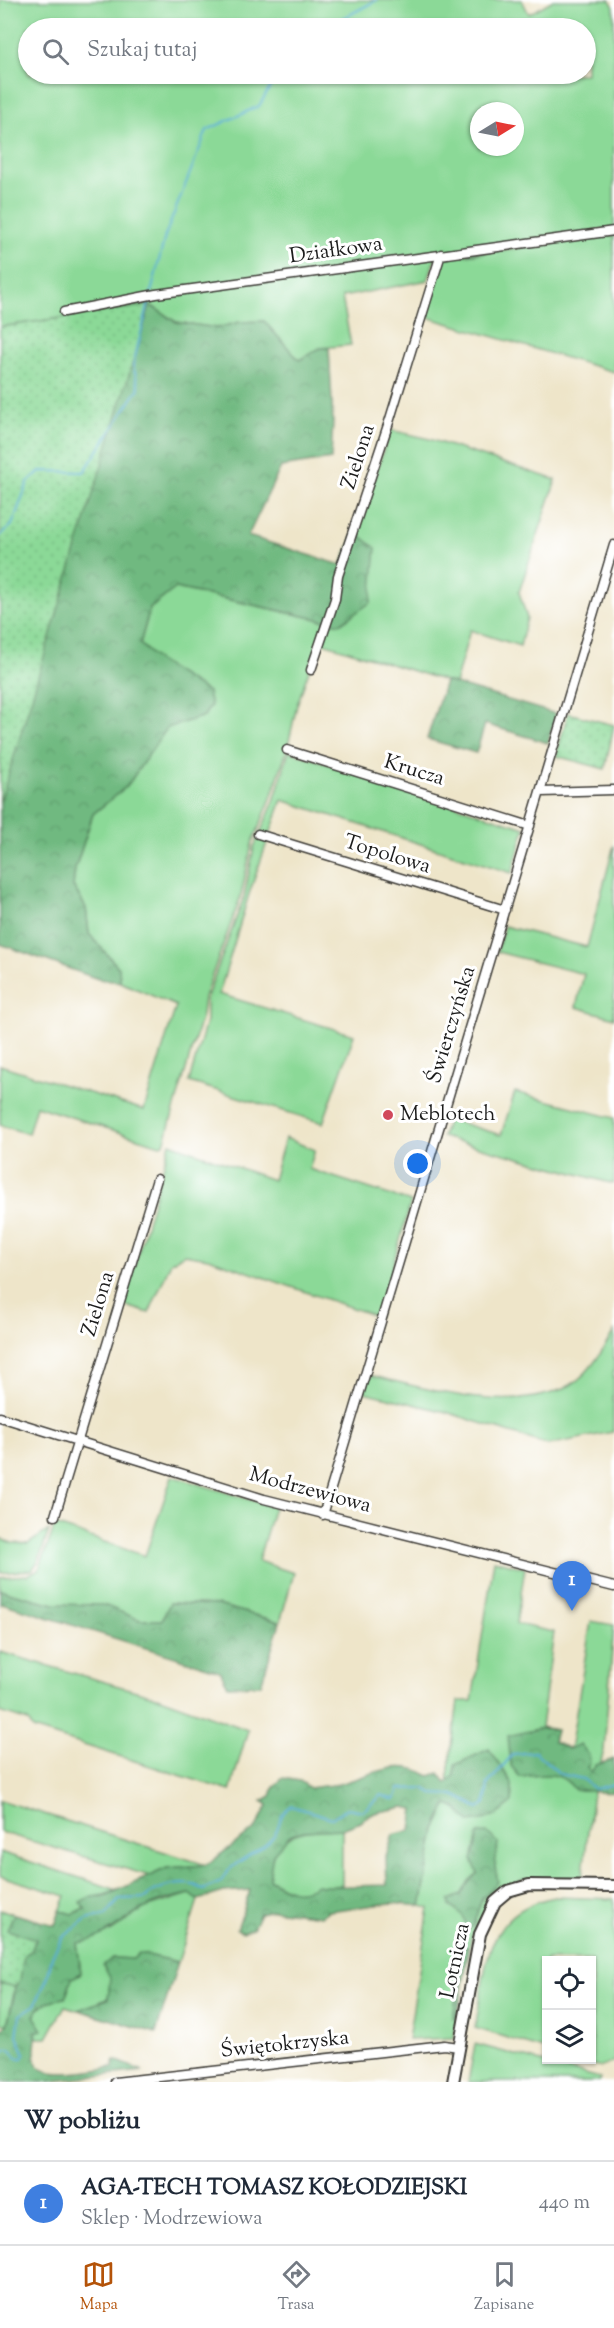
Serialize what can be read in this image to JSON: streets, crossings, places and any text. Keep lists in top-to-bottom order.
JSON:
{
  "streets": {
    "main road": ["Lotnicza"],
    "street": [
      "Działkowa",
      "Zielona",
      "Krucza",
      "Topolowa",
      "Świerczyńska",
      "Modrzewiowa",
      "Świętokrzyska"
    ]
  },
  "crossings": [
    ["Działkowa", "Zielona"],
    ["Zielona", "Modrzewiowa"],
    ["Krucza", "Świerczyńska"],
    ["Topolowa", "Świerczyńska"],
    ["Świerczyńska", "Modrzewiowa"],
    ["Lotnicza", "Świętokrzyska"]
  ],
  "places": ["Meblotech"],
  "north": "right",
  "page": {
    "search": "Szukaj tutaj",
    "pins": "1",
    "heading": "W pobliżu",
    "list": [
      {
        "mark": "1",
        "name": "AGA-TECH TOMASZ KOŁODZIEJSKI",
        "note": "Sklep · Modrzewiowa",
        "value": "440 m"
      }
    ],
    "nav": ["Mapa", "Trasa", "Zapisane"]
  }
}
